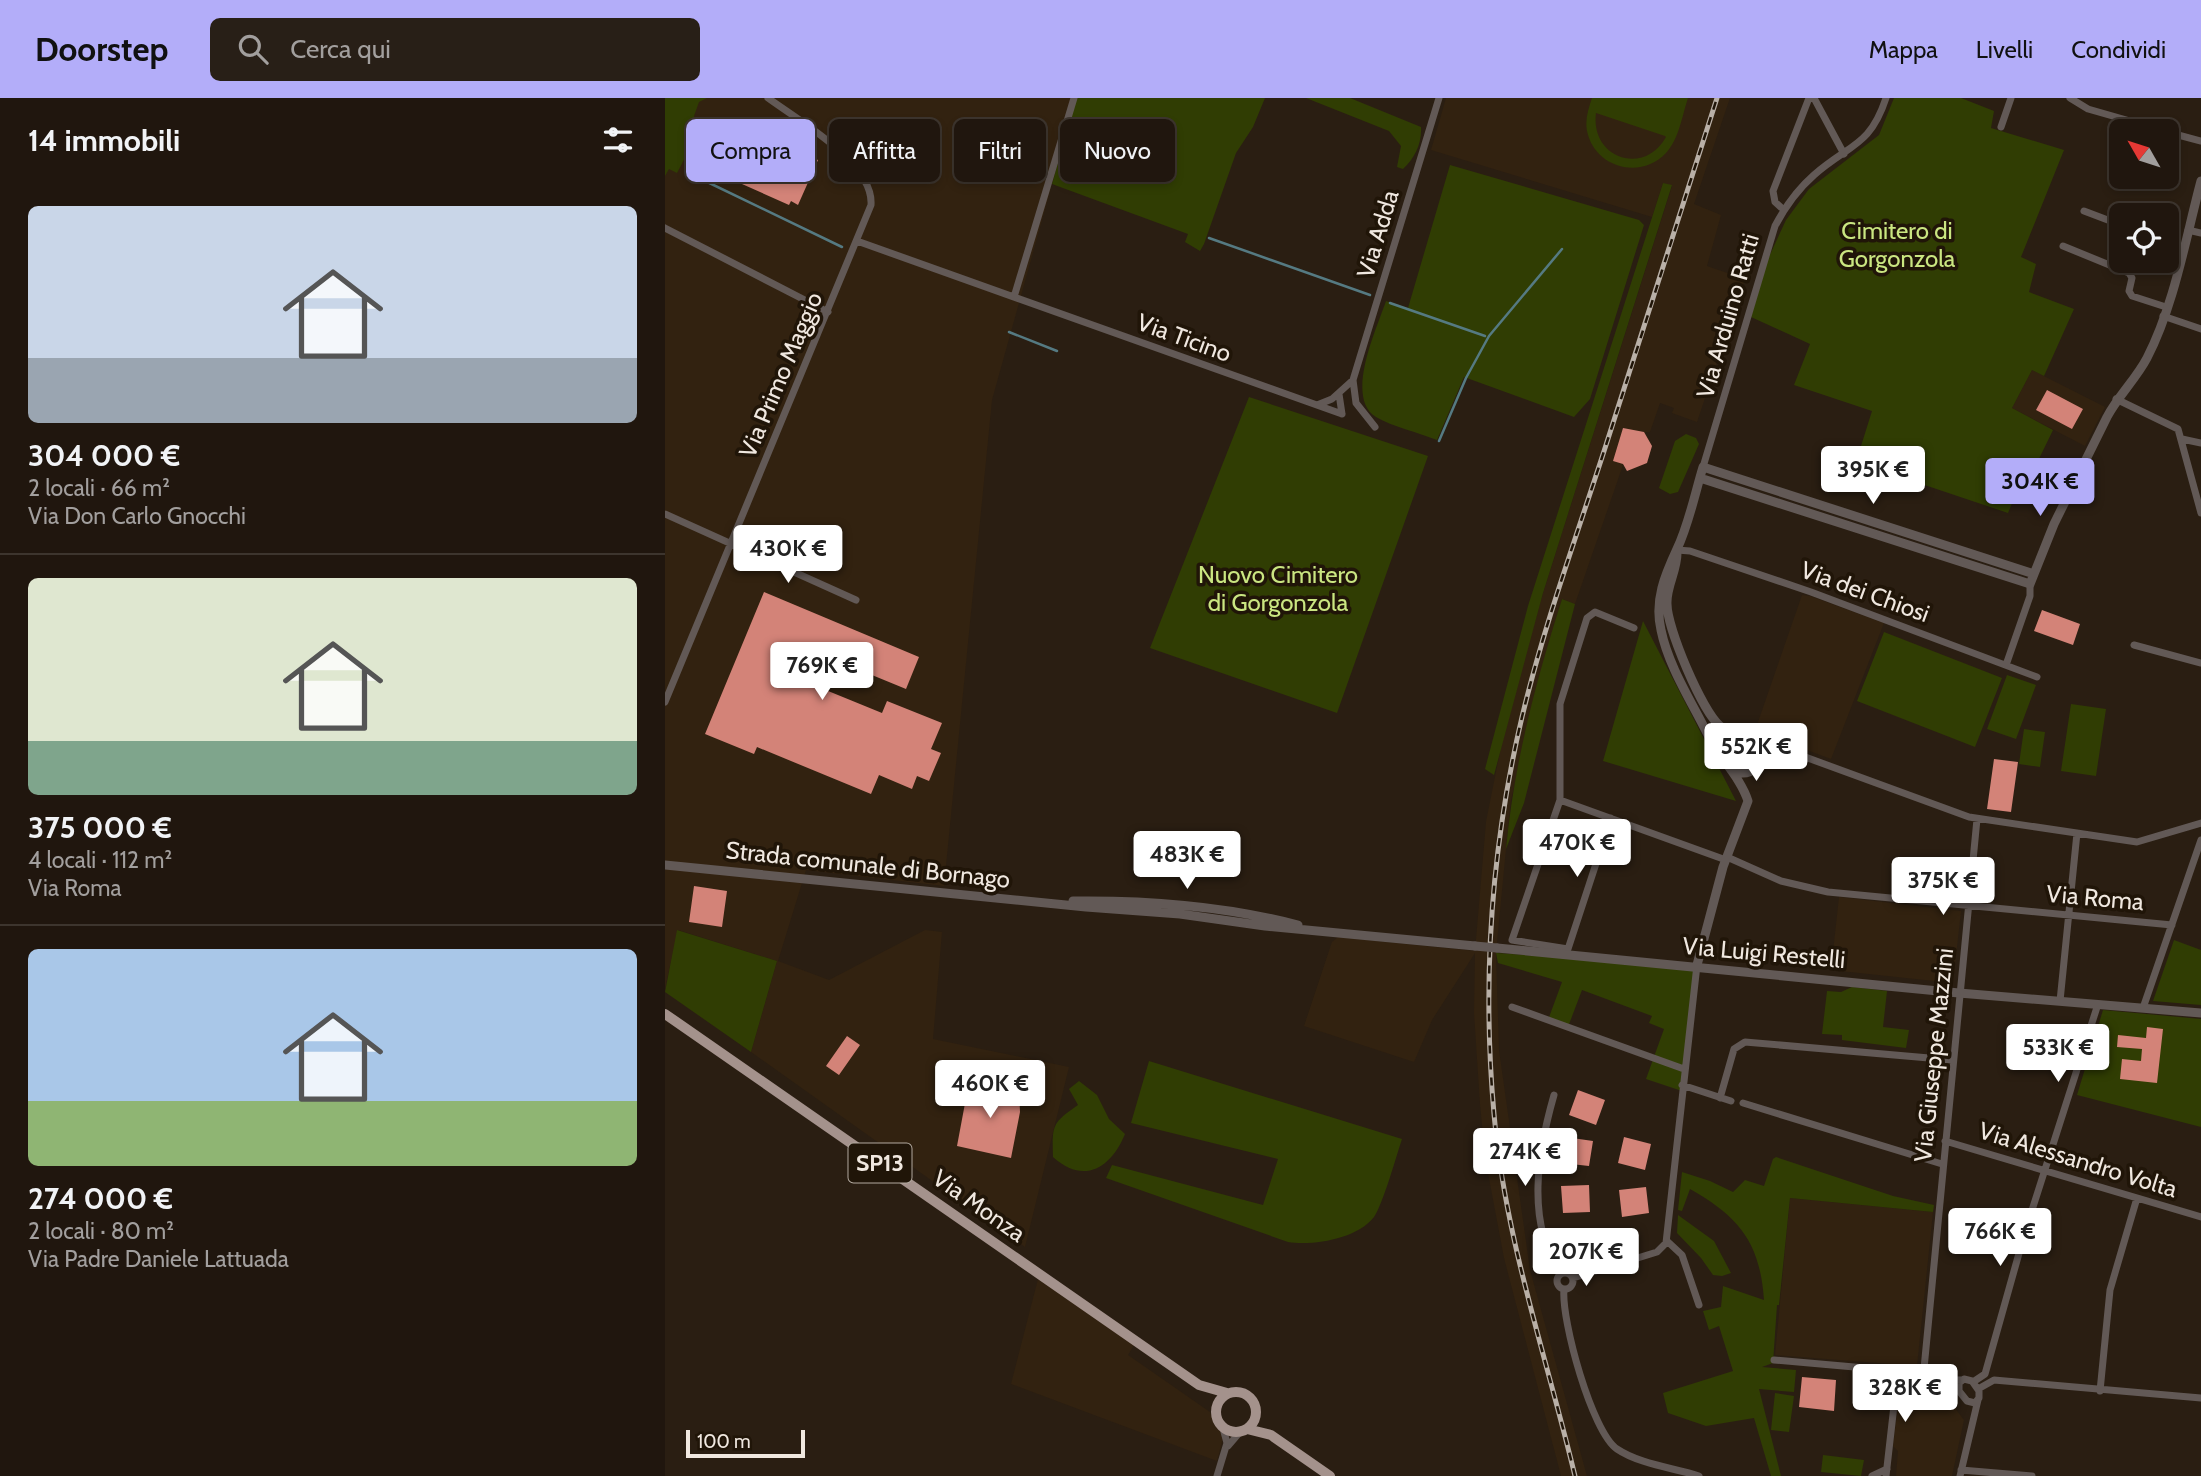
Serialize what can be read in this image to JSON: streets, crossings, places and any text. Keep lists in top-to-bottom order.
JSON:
{
  "streets": {
    "main road": ["SP13", "Via Monza"],
    "street": [
      "Via Adda",
      "Via Arduino Ratti",
      "Via Ticino",
      "Via Primo Maggio",
      "Via dei Chiosi",
      "Strada comunale di Bornago",
      "Via Roma",
      "Via Luigi Restelli",
      "Via Giuseppe Mazzini",
      "Via Alessandro Volta"
    ]
  },
  "crossings": [
    ["Via Adda", "Via Ticino"],
    ["Via Ticino", "Via Primo Maggio"],
    ["Strada comunale di Bornago", "Via Luigi Restelli"],
    ["Via Roma", "Via Giuseppe Mazzini"],
    ["Via Luigi Restelli", "Via Giuseppe Mazzini"],
    ["Via Giuseppe Mazzini", "Via Alessandro Volta"]
  ],
  "parks": ["Cimitero di Gorgonzola", "Nuovo Cimitero di Gorgonzola"],
  "scale_bar": "100 m",
  "north": "top left",
  "page": {
    "header": "Doorstep",
    "search": "Cerca qui",
    "nav": ["Mappa", "Livelli", "Condividi"],
    "heading": "14 immobili",
    "chip": [
      "Compra",
      "Affitta",
      "Filtri",
      "Nuovo"
    ],
    "list": [
      {
        "name": "304 000 €",
        "note": "2 locali · 66 m² · Via Don Carlo Gnocchi"
      },
      {
        "name": "375 000 €",
        "note": "4 locali · 112 m² · Via Roma"
      },
      {
        "name": "274 000 €",
        "note": "2 locali · 80 m² · Via Padre Daniele Lattuada"
      }
    ],
    "price": [
      "395K €",
      "304K €",
      "430K €",
      "769K €",
      "552K €",
      "470K €",
      "483K €",
      "375K €",
      "533K €",
      "460K €",
      "274K €",
      "766K €",
      "207K €",
      "328K €"
    ],
    "scale": "100 m"
  }
}
